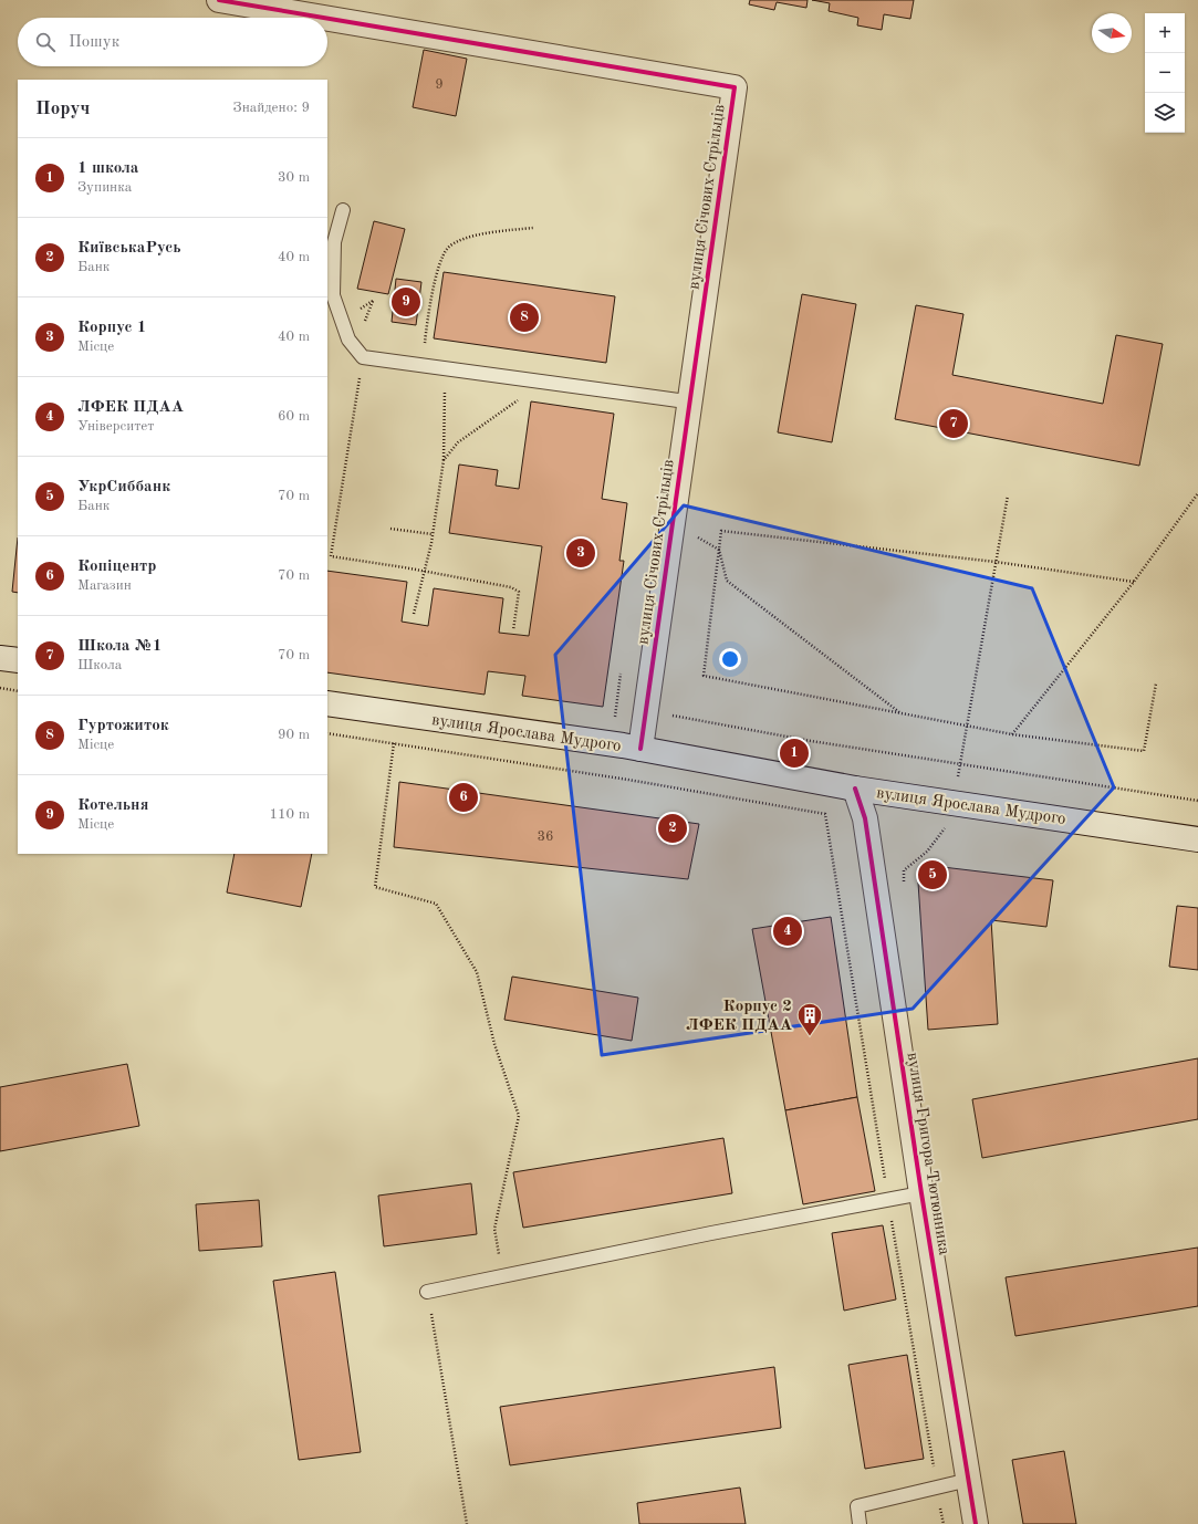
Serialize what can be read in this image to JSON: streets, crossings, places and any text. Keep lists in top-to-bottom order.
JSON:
{
  "streets": {
    "street": ["вулиця Січових Стрільців", "вулиця Ярослава Мудрого", "вулиця Григора Тютюнника"]
  },
  "crossings": [
    ["вулиця Січових Стрільців", "вулиця Ярослава Мудрого"],
    ["вулиця Ярослава Мудрого", "вулиця Григора Тютюнника"]
  ],
  "places": {
    "building": ["Корпус 2 ЛФЕК ПДАА"]
  },
  "house_numbers": ["9", "36"],
  "north": "right",
  "page": {
    "map_buttons": ["+", "−"],
    "search": "Пошук",
    "heading": ["Поруч", "Знайдено: 9"],
    "list": [
      {
        "mark": "1",
        "name": "1 школа",
        "note": "Зупинка",
        "value": "30 m"
      },
      {
        "mark": "2",
        "name": "КиївськаРусь",
        "note": "Банк",
        "value": "40 m"
      },
      {
        "mark": "3",
        "name": "Корпус 1",
        "note": "Місце",
        "value": "40 m"
      },
      {
        "mark": "4",
        "name": "ЛФЕК ПДАА",
        "note": "Університет",
        "value": "60 m"
      },
      {
        "mark": "5",
        "name": "УкрСиббанк",
        "note": "Банк",
        "value": "70 m"
      },
      {
        "mark": "6",
        "name": "Копіцентр",
        "note": "Магазин",
        "value": "70 m"
      },
      {
        "mark": "7",
        "name": "Школа №1",
        "note": "Школа",
        "value": "70 m"
      },
      {
        "mark": "8",
        "name": "Гуртожиток",
        "note": "Місце",
        "value": "90 m"
      },
      {
        "mark": "9",
        "name": "Котельня",
        "note": "Місце",
        "value": "110 m"
      }
    ],
    "pins": [
      "9",
      "8",
      "7",
      "3",
      "1",
      "6",
      "2",
      "5",
      "4"
    ]
  }
}
